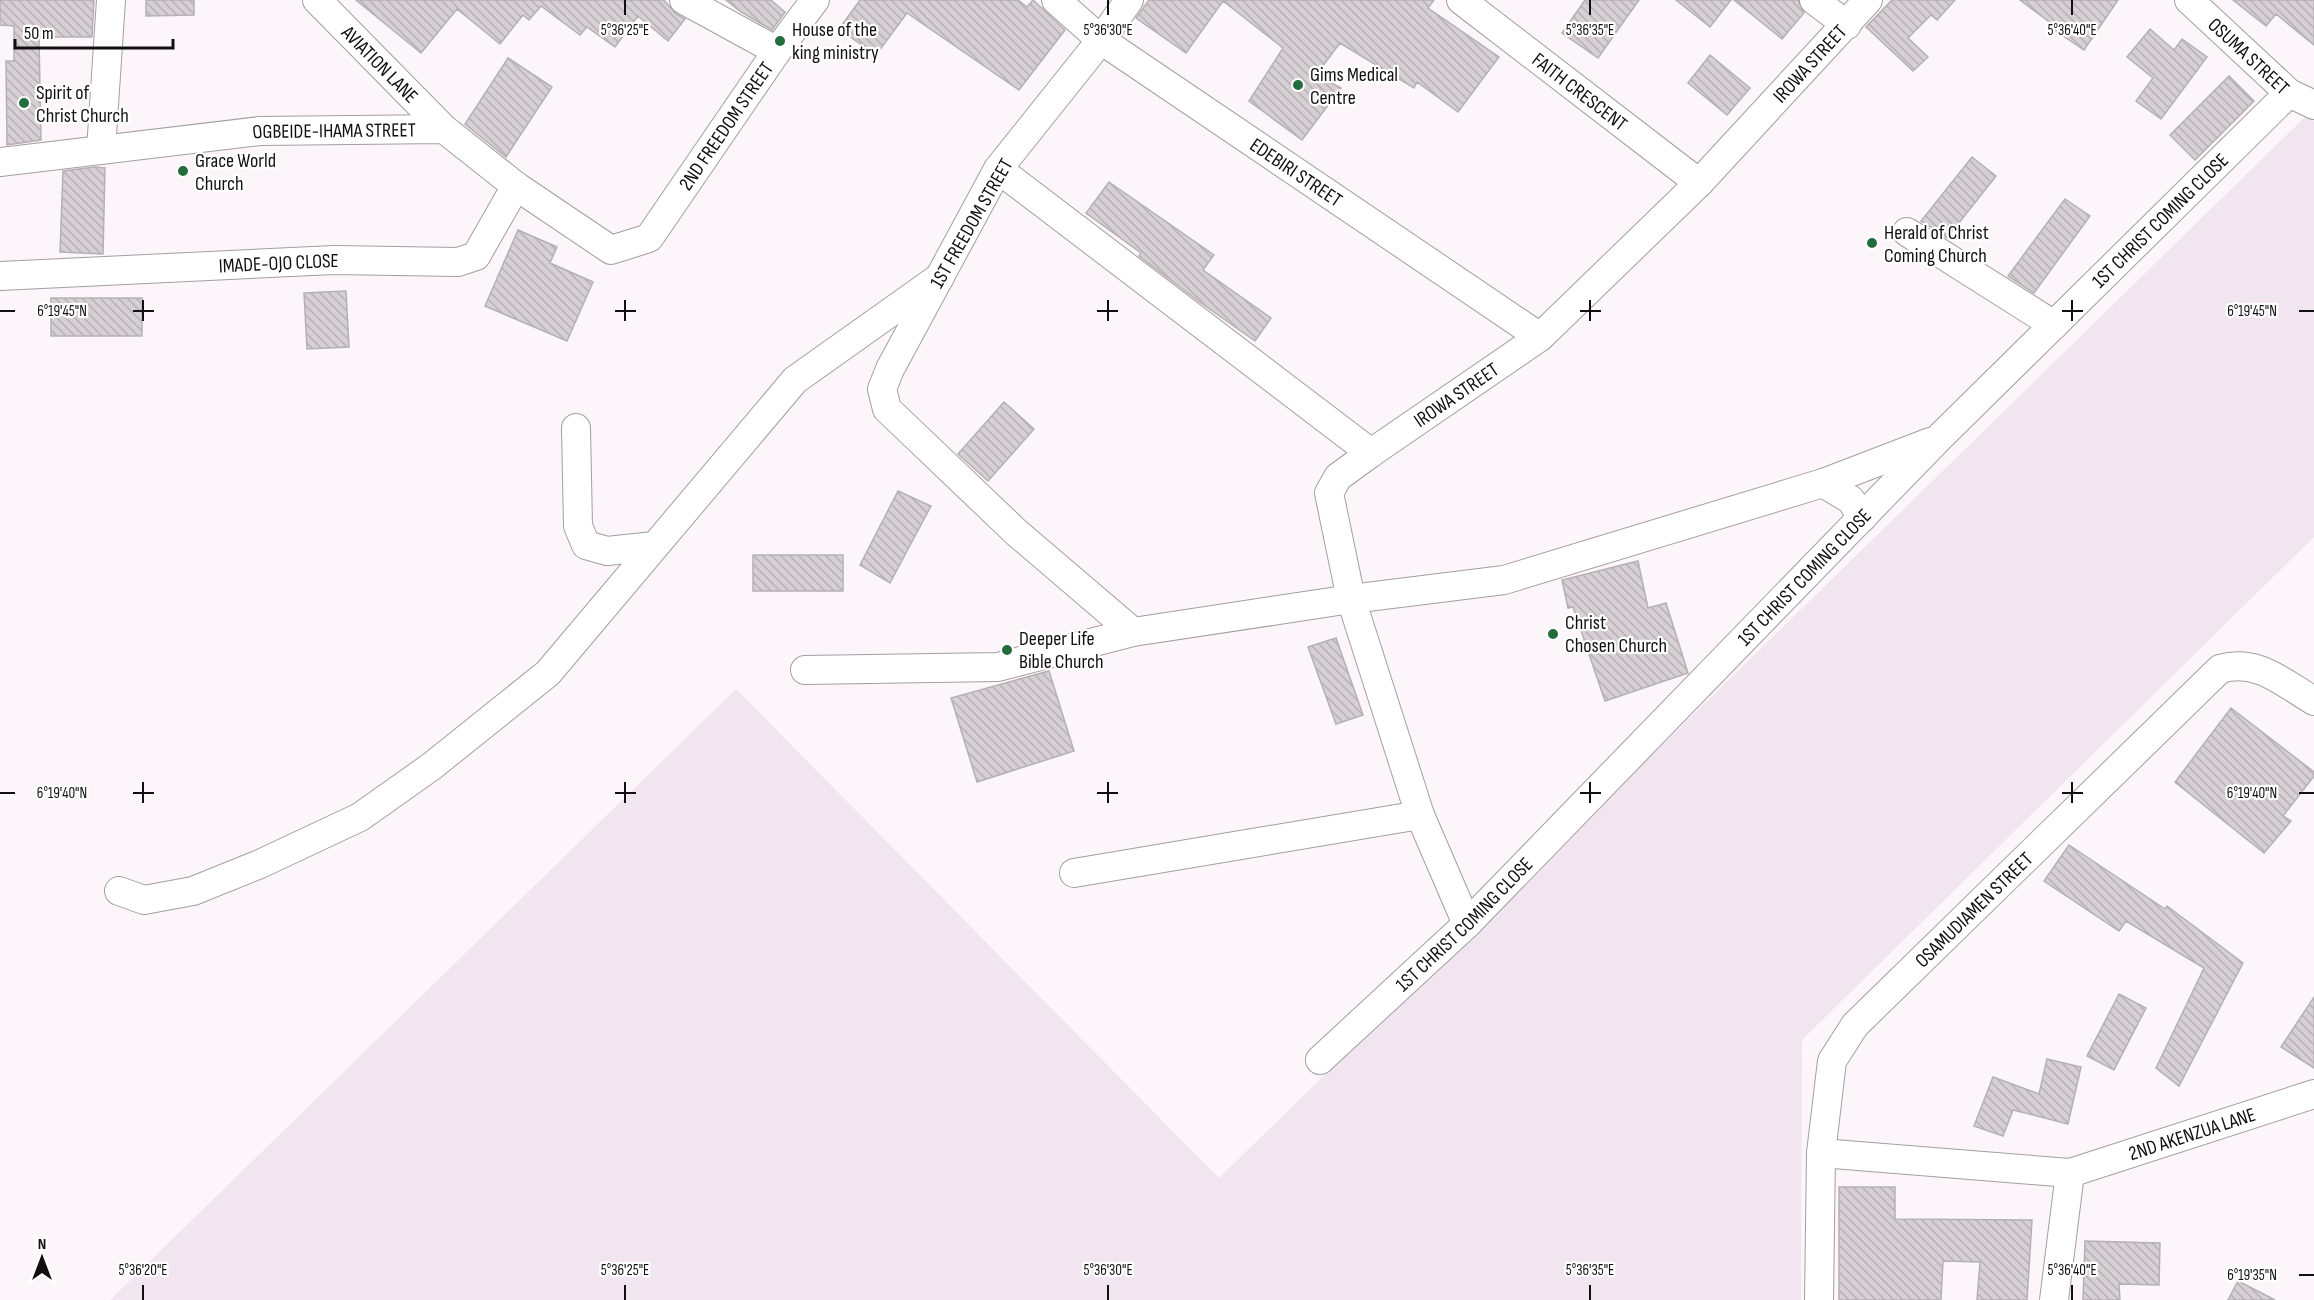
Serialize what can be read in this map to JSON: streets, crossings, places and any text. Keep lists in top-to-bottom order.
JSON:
{
  "streets": {
    "street": [
      "OSUMA STREET",
      "IROWA STREET",
      "AVIATION LANE",
      "FAITH CRESCENT",
      "2ND FREEDOM STREET",
      "OGBEIDE-IHAMA STREET",
      "EDEBIRI STREET",
      "1ST CHRIST COMING CLOSE",
      "1ST FREEDOM STREET",
      "IMADE-OJO CLOSE",
      "OSAMUDIAMEN STREET",
      "2ND AKENZUA LANE"
    ]
  },
  "crossings": [
    ["OSUMA STREET", "1ST CHRIST COMING CLOSE"],
    ["IROWA STREET", "FAITH CRESCENT"],
    ["IROWA STREET", "EDEBIRI STREET"],
    ["IROWA STREET", "1ST CHRIST COMING CLOSE"],
    ["AVIATION LANE", "OGBEIDE-IHAMA STREET"],
    ["2ND FREEDOM STREET", "OGBEIDE-IHAMA STREET"],
    ["OGBEIDE-IHAMA STREET", "IMADE-OJO CLOSE"],
    ["EDEBIRI STREET", "1ST FREEDOM STREET"],
    ["OSAMUDIAMEN STREET", "2ND AKENZUA LANE"]
  ],
  "places": [
    "House of the king ministry",
    "Gims Medical Centre",
    "Spirit of Christ Church",
    "Grace World Church",
    "Herald of Christ Coming Church",
    "Christ Chosen Church",
    "Deeper Life Bible Church"
  ],
  "scale_bar": "50 m",
  "north": "top",
  "coordinates": [
    "5°36'25\"E",
    "5°36'30\"E",
    "5°36'35\"E",
    "5°36'40\"E",
    "6°19'45\"N",
    "6°19'40\"N",
    "5°36'20\"E",
    "6°19'35\"N"
  ]
}
